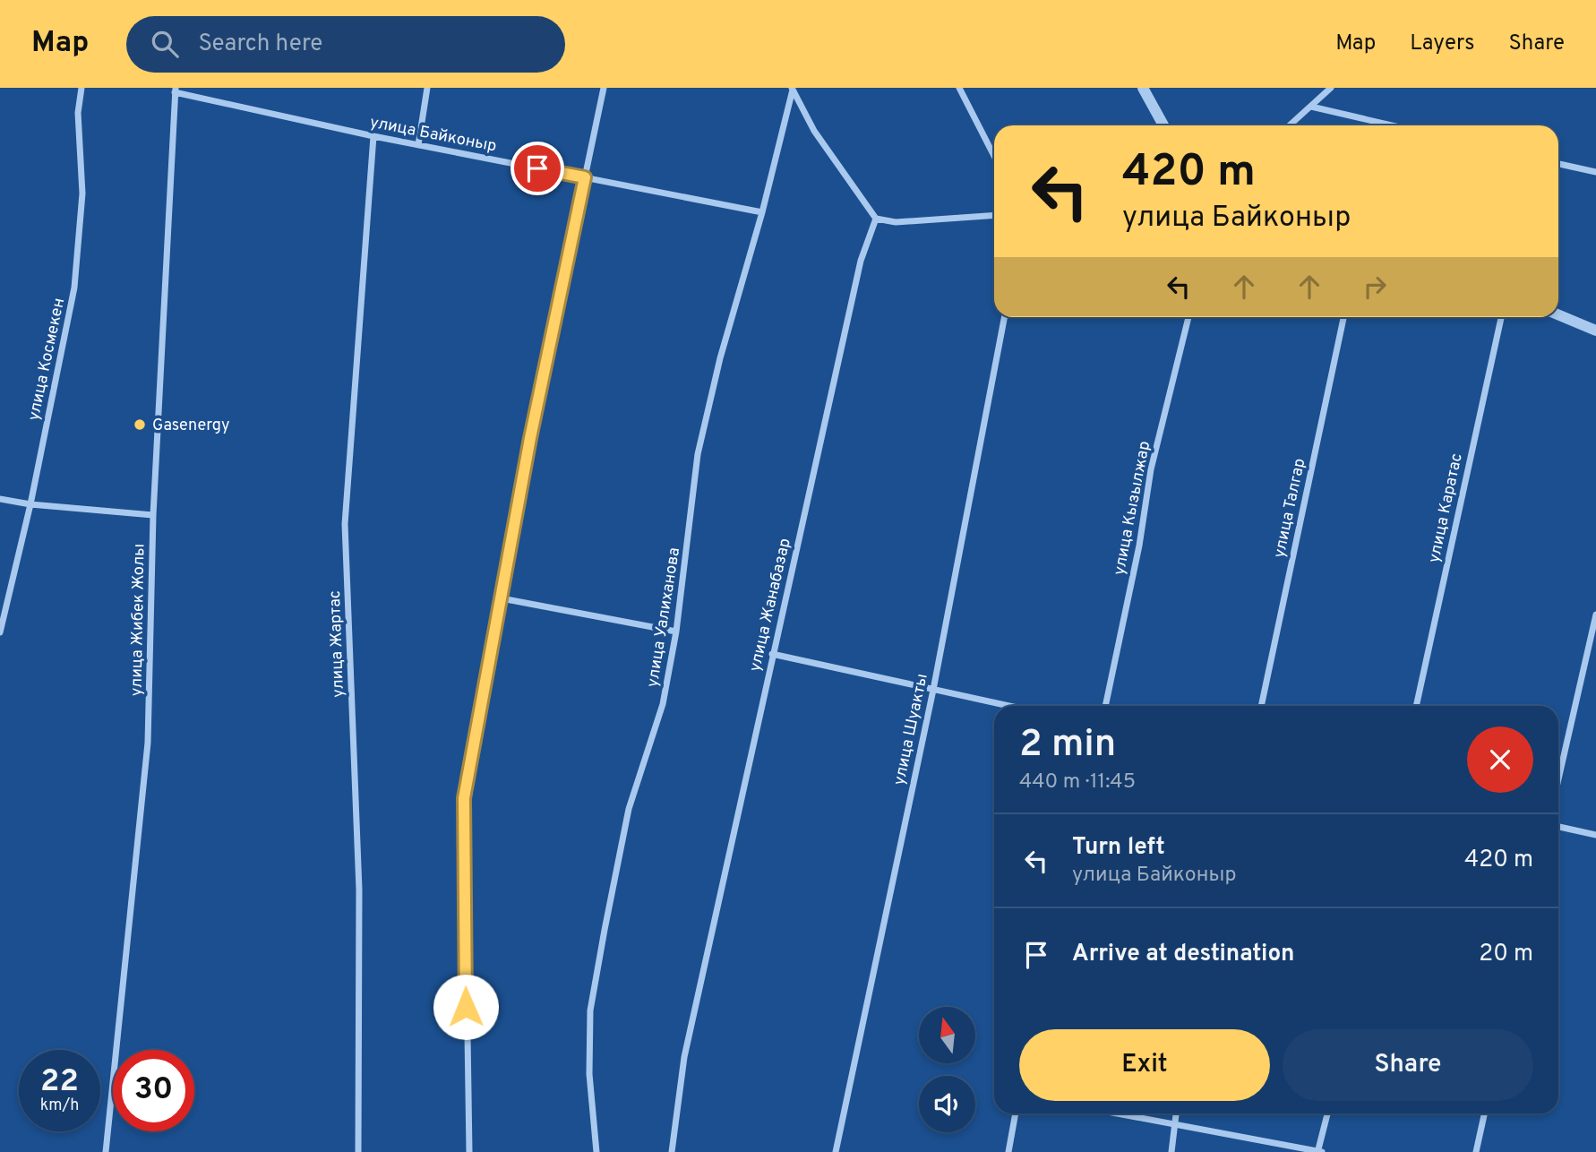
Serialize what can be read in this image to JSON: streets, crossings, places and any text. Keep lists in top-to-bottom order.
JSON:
{
  "streets": {
    "street": [
      "улица Байконыр",
      "улица Космекен",
      "улица Кызылжар",
      "улица Талгар",
      "улица Каратас",
      "улица Жанабазар",
      "улица Уалиханова",
      "улица Жибек Жолы",
      "улица Жартас",
      "улица Шуакты"
    ]
  },
  "crossings": [
    ["улица Байконыр", "улица Уалиханова"],
    ["улица Байконыр", "улица Жибек Жолы"],
    ["улица Байконыр", "улица Жартас"]
  ],
  "places": ["Gasenergy"],
  "north": "top",
  "page": {
    "header": "Map",
    "search": "Search here",
    "nav": ["Map", "Layers", "Share"],
    "turn": ["420 m", "улица Байконыр"],
    "heading": ["2 min", "440 m · 11:45"],
    "list": [
      {
        "name": "Turn left",
        "note": "улица Байконыр",
        "value": "420 m"
      },
      {
        "name": "Arrive at destination",
        "value": "20 m"
      }
    ],
    "buttons": ["Exit", "Share"],
    "speed": "22 km/h",
    "limit": "30"
  }
}
